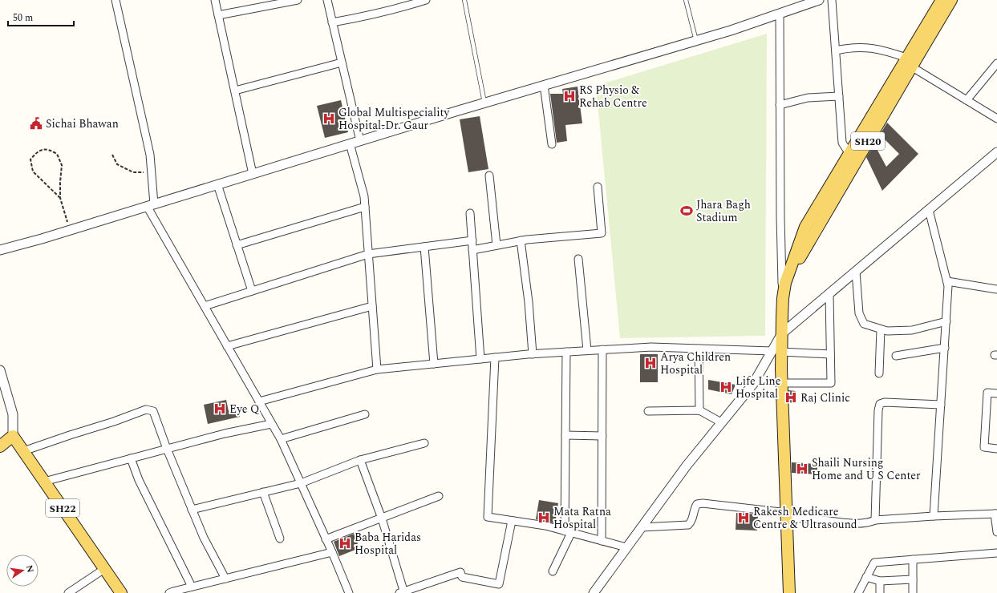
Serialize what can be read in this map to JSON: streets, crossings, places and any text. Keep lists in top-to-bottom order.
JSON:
{
  "streets": {
    "main road": ["SH20", "SH22"]
  },
  "places": {
    "hospital": [
      "RS Physio & Rehab Centre",
      "Global Multispeciality Hospital-Dr. Gaur",
      "Arya Children Hospital",
      "Life Line Hospital",
      "Raj Clinic",
      "Eye Q",
      "Shaili Nursing Home and U S Center",
      "Mata Ratna Hospital",
      "Rakesh Medicare Centre & Ultrasound",
      "Baba Haridas Hospital"
    ],
    "public building": ["Sichai Bhawan"],
    "sports": ["Jhara Bagh Stadium"]
  },
  "scale_bar": "50 m",
  "north": "right"
}
